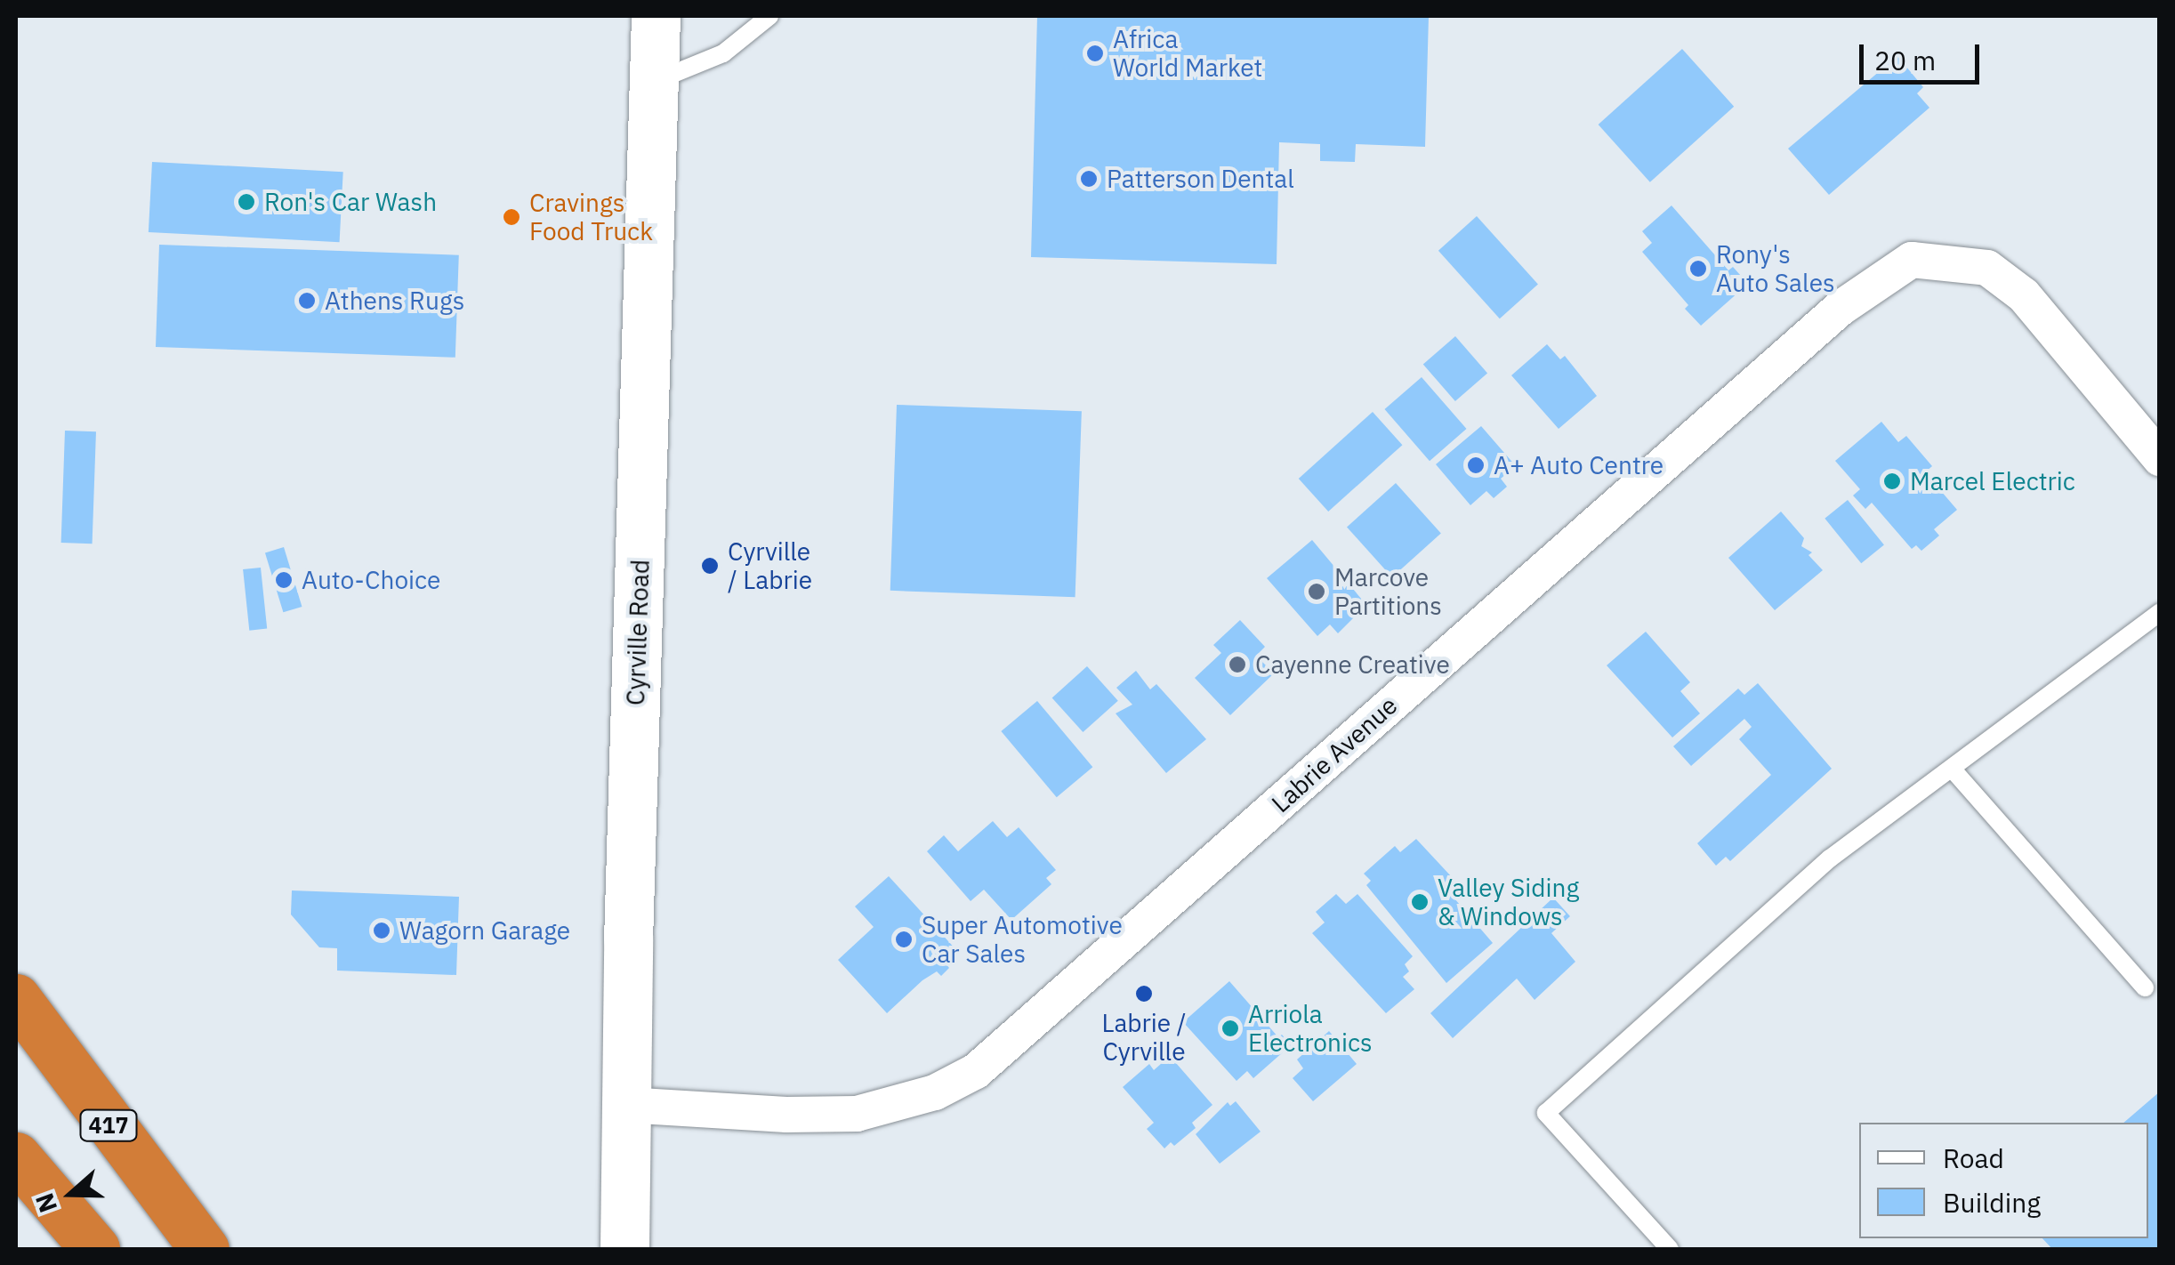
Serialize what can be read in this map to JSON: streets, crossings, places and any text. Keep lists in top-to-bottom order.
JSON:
{
  "streets": {
    "highway": ["417"],
    "main road": ["Cyrville Road"],
    "street": ["Labrie Avenue"]
  },
  "crossings": [
    ["Cyrville Road", "Labrie Avenue"]
  ],
  "places": [
    "Africa World Market",
    "Patterson Dental",
    "Ron's Car Wash",
    "Cravings Food Truck",
    "Rony's Auto Sales",
    "Athens Rugs",
    "A+ Auto Centre",
    "Marcel Electric",
    "Cyrville / Labrie",
    "Auto-Choice",
    "Marcove Partitions",
    "Cayenne Creative",
    "Valley Siding & Windows",
    "Wagorn Garage",
    "Super Automotive Car Sales",
    "Labrie / Cyrville",
    "Arriola Electronics"
  ],
  "legend": ["Road", "Building"],
  "scale_bar": "20 m",
  "north": "left"
}
